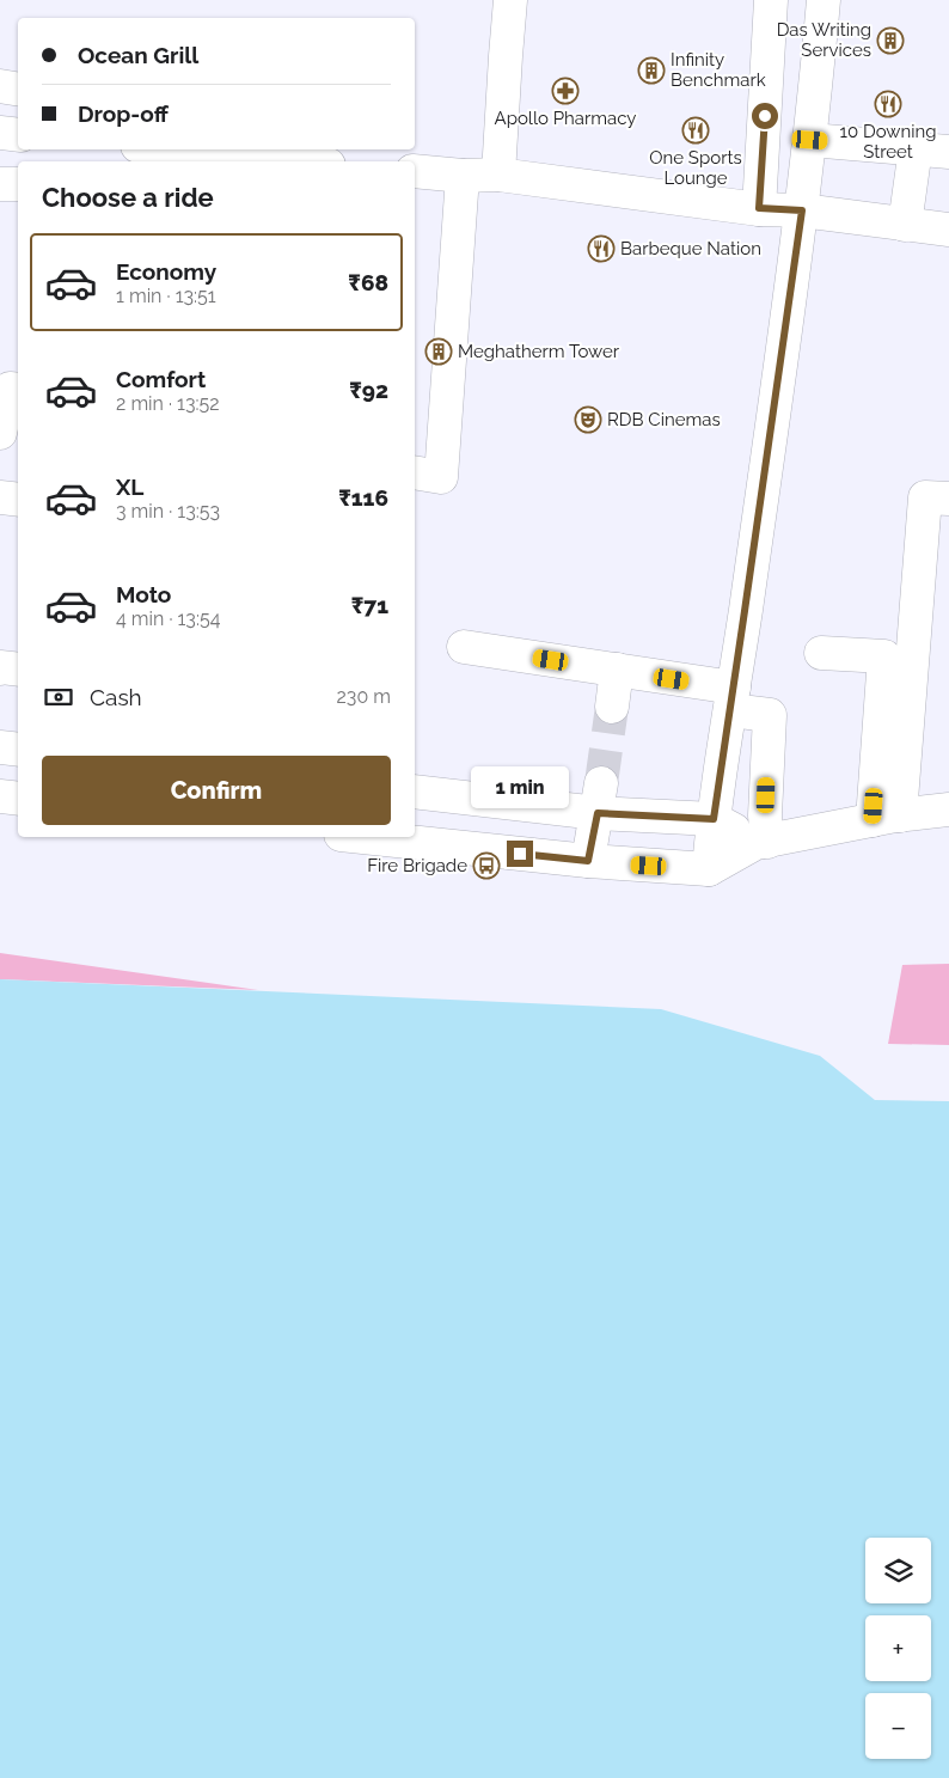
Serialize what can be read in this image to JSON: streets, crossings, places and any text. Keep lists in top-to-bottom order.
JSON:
{
  "places": {
    "building": ["Das Writing Services", "Infinity Benchmark", "Meghatherm Tower"],
    "pharmacy": ["Apollo Pharmacy"],
    "restaurant": ["10 Downing Street", "One Sports Lounge", "Barbeque Nation"],
    "theatre": ["RDB Cinemas"],
    "bus stop": ["Fire Brigade"]
  },
  "page": {
    "banner": ["Ocean Grill", "Drop-off"],
    "heading": "Choose a ride",
    "list": [
      {
        "name": "Economy",
        "note": "1 min · 13:51",
        "value": "₹68"
      },
      {
        "name": "Comfort",
        "note": "2 min · 13:52",
        "value": "₹92"
      },
      {
        "name": "XL",
        "note": "3 min · 13:53",
        "value": "₹116"
      },
      {
        "name": "Moto",
        "note": "4 min · 13:54",
        "value": "₹71"
      }
    ],
    "pay": ["Cash", "230 m"],
    "buttons": "Confirm",
    "bubble": "1 min",
    "map_buttons": ["+", "−"]
  }
}
